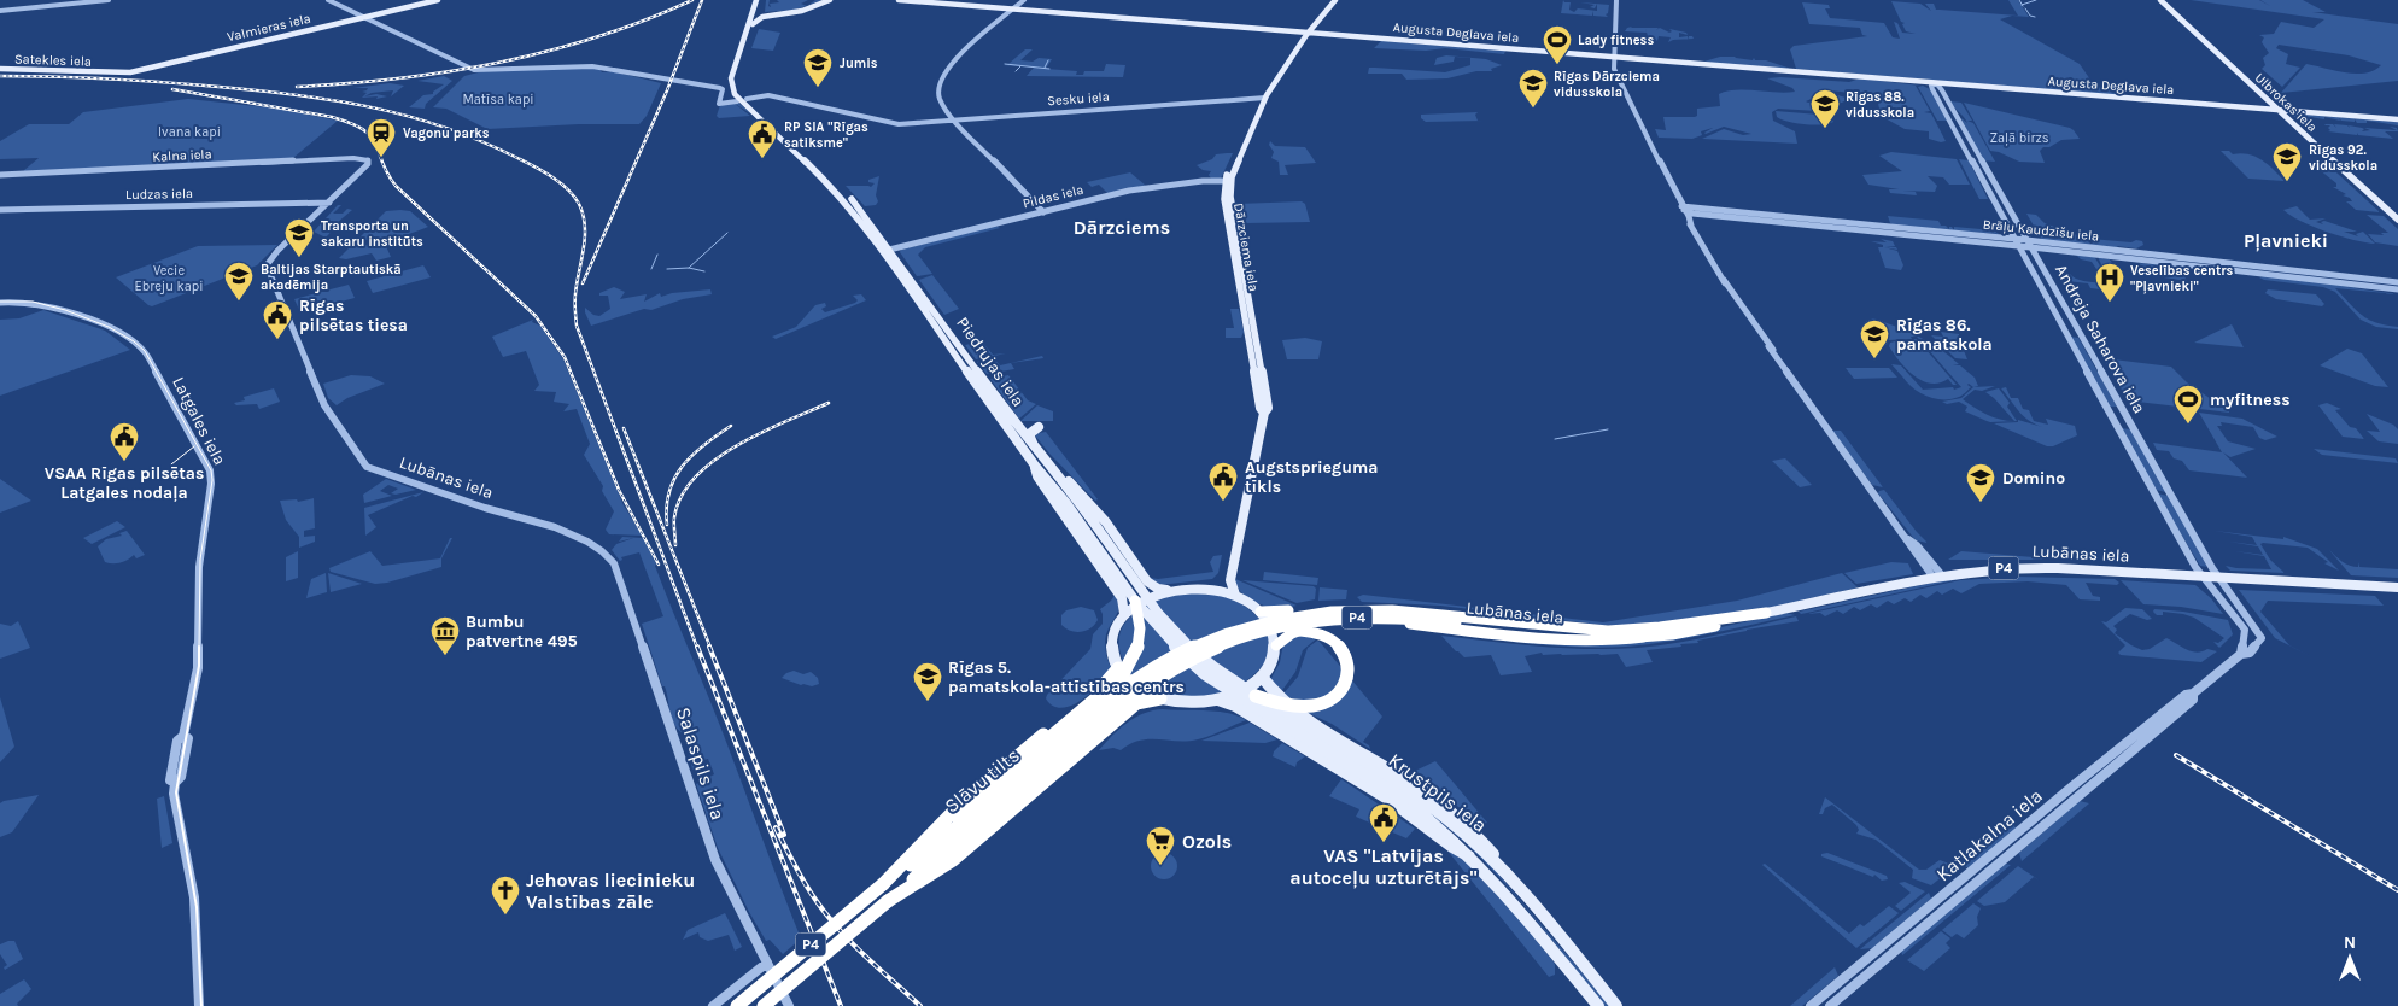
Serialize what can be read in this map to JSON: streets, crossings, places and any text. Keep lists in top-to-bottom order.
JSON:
{
  "streets": {
    "highway": ["Lubānas iela", "P4", "Slāvu tilts"],
    "main road": [
      "Valmieras iela",
      "Augusta Deglava iela",
      "Satekles iela",
      "Ulbrokas iela",
      "Dārzciema iela",
      "Piedrujas iela",
      "Krustpils iela"
    ],
    "street": [
      "Sesku iela",
      "Kalna iela",
      "Ludzas iela",
      "Pildas iela",
      "Brāļu Kaudzīšu iela",
      "Andreja Saharova iela",
      "Latgales iela",
      "Salaspils iela",
      "Katlakalna iela"
    ]
  },
  "crossings": [
    ["Valmieras iela", "Satekles iela"],
    ["Augusta Deglava iela", "Ulbrokas iela"],
    ["Augusta Deglava iela", "Dārzciema iela"],
    ["Augusta Deglava iela", "Andreja Saharova iela"],
    ["Sesku iela", "Dārzciema iela"],
    ["Kalna iela", "Ludzas iela"],
    ["Kalna iela", "Lubānas iela"],
    ["Ludzas iela", "Lubānas iela"],
    ["Pildas iela", "Dārzciema iela"],
    ["Pildas iela", "Piedrujas iela"],
    ["Brāļu Kaudzīšu iela", "Andreja Saharova iela"],
    ["Andreja Saharova iela", "Lubānas iela"],
    ["Andreja Saharova iela", "Katlakalna iela"],
    ["Piedrujas iela", "Krustpils iela"],
    ["Lubānas iela", "Salaspils iela"],
    ["Lubānas iela", "Slāvu tilts"],
    ["Lubānas iela", "Katlakalna iela"]
  ],
  "districts": ["Dārzciems", "Pļavnieki"],
  "parks": [
    "Matīsa kapi",
    "Ivana kapi",
    "Zaļā birzs",
    "Vecie Ebreju kapi"
  ],
  "places": {
    "sports": ["Lady fitness", "myfitness"],
    "school or university": [
      "Jumis",
      "Rīgas Dārzciema vidusskola",
      "Rīgas 88. vidusskola",
      "Rīgas 92. vidusskola",
      "Transporta un sakaru institūts",
      "Baltijas Starptautiskā akadēmija",
      "Rīgas 86. pamatskola",
      "Domino",
      "Rīgas 5. pamatskola-attīstības centrs"
    ],
    "station": ["Vagonu parks"],
    "public building": [
      "RP SIA \"Rīgas satiksme\"",
      "Rīgas pilsētas tiesa",
      "VSAA Rīgas pilsētas Latgales nodaļa",
      "Augstsprieguma tīkls",
      "VAS \"Latvijas autoceļu uzturētājs\""
    ],
    "hospital": ["Veselības centrs \"Pļavnieki\""],
    "museum": ["Bumbu patvertne 495"],
    "supermarket": ["Ozols"],
    "church": ["Jehovas liecinieku Valstības zāle"]
  },
  "north": "top"
}
